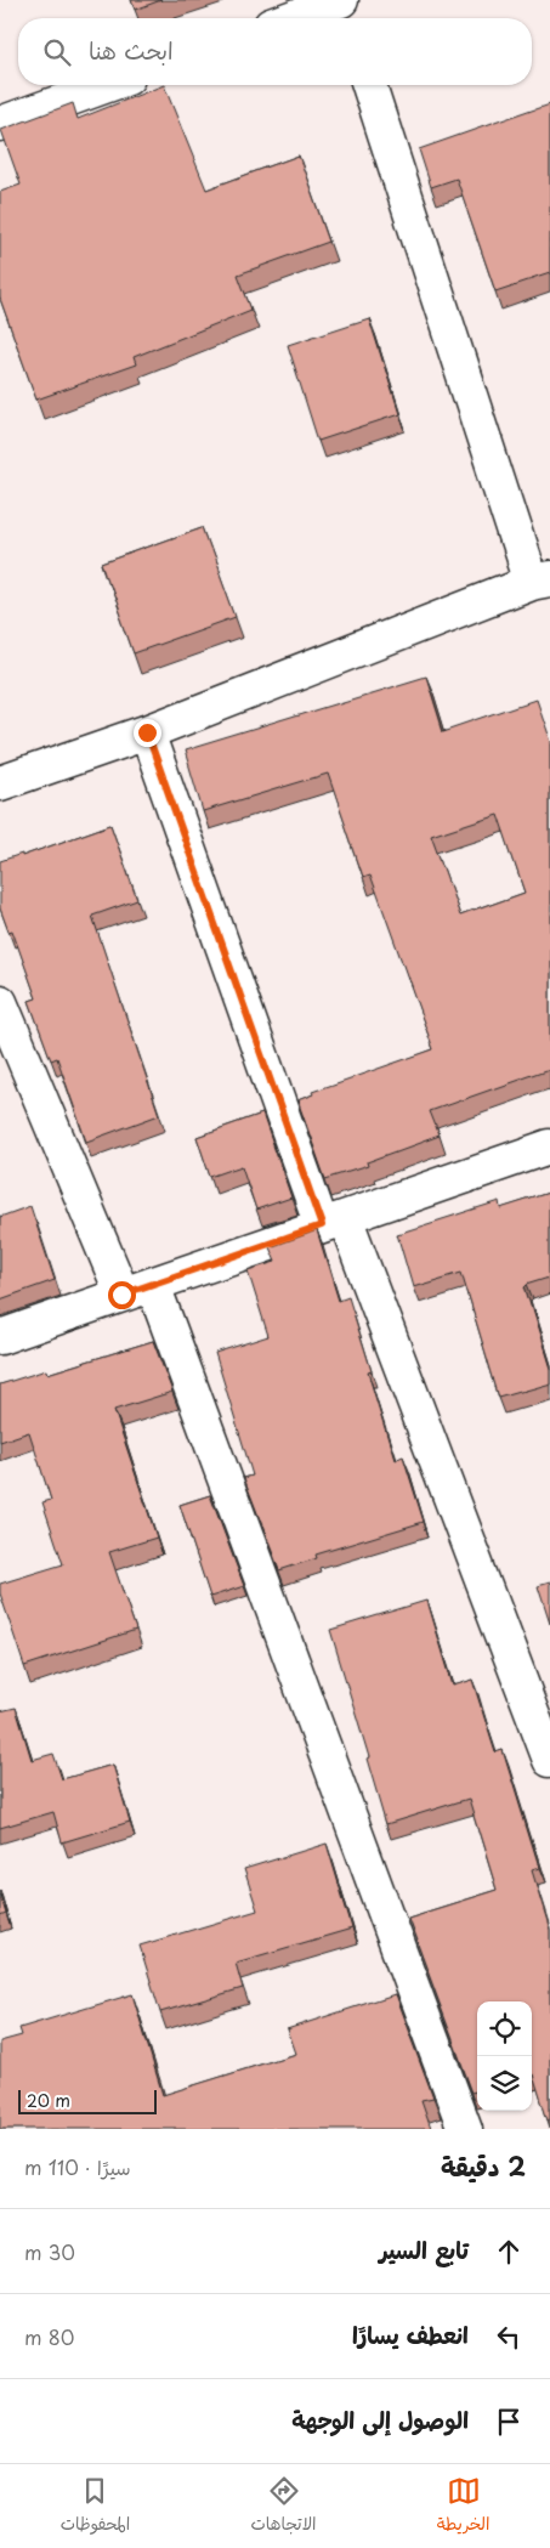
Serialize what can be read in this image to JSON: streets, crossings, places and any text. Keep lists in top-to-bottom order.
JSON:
{
  "scale_bar": "20 m",
  "page": {
    "search": "ابحث هنا",
    "scale": "20 m",
    "heading": ["2 دقيقة", "سيرًا · 110 m"],
    "list": [
      ["تابع السير", "30 m"],
      ["انعطف يسارًا", "80 m"],
      "الوصول إلى الوجهة"
    ],
    "nav": ["الخريطة", "الاتجاهات", "المحفوظات"]
  }
}
